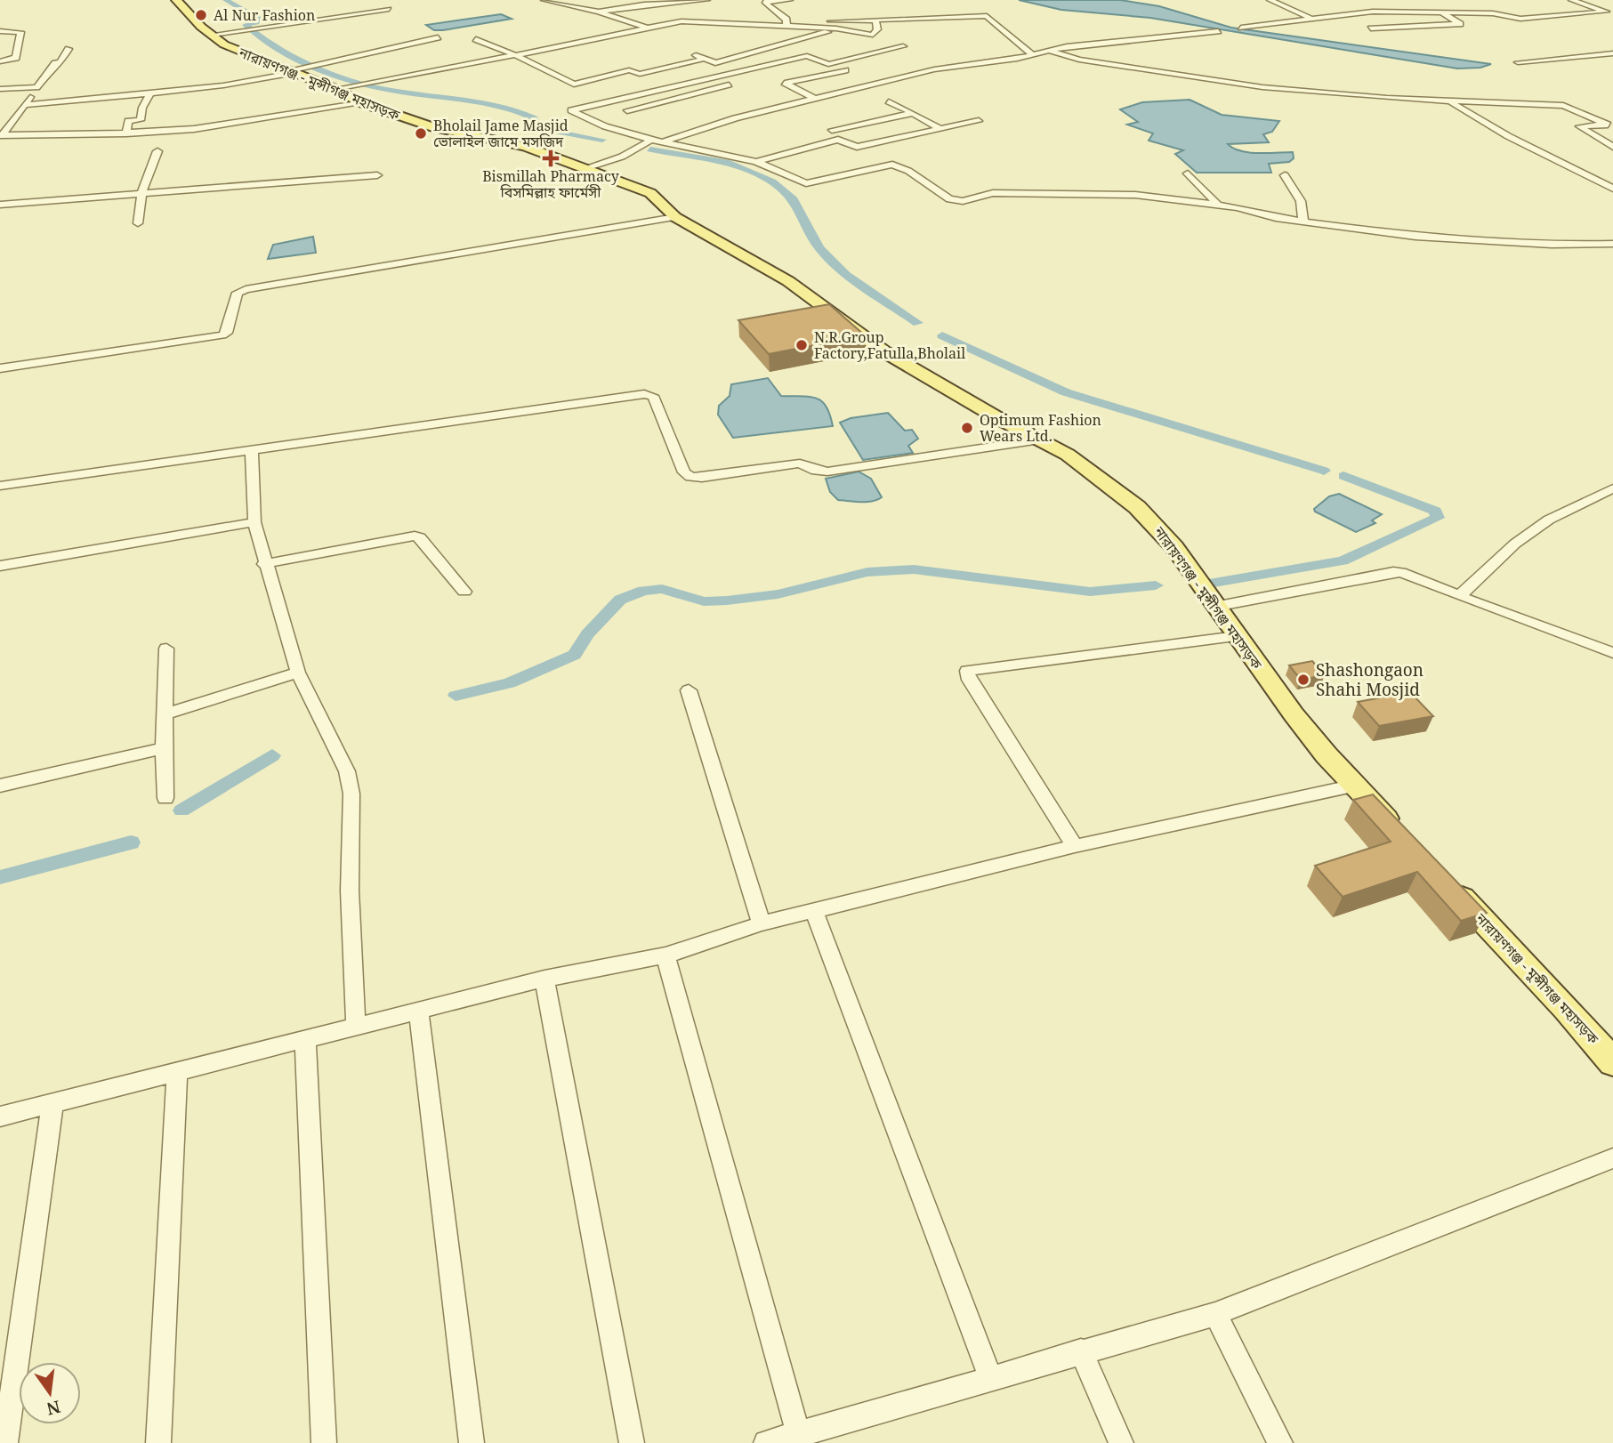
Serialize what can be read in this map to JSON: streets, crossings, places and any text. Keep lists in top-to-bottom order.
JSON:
{
  "streets": {
    "main road": ["নারায়ণগঞ্জ - মুন্সীগঞ্জ মহাসড়ক"]
  },
  "places": {
    "other": [
      "Al Nur Fashion",
      "Bholail Jame Masjid ভোলাইল জামে মসজিদ",
      "N.R.Group Factory,Fatulla,Bholail",
      "Optimum Fashion Wears Ltd.",
      "Shashongaon Shahi Mosjid"
    ],
    "health": ["Bismillah Pharmacy বিসমিল্লাহ ফার্মেসী"]
  },
  "north": "bottom"
}
